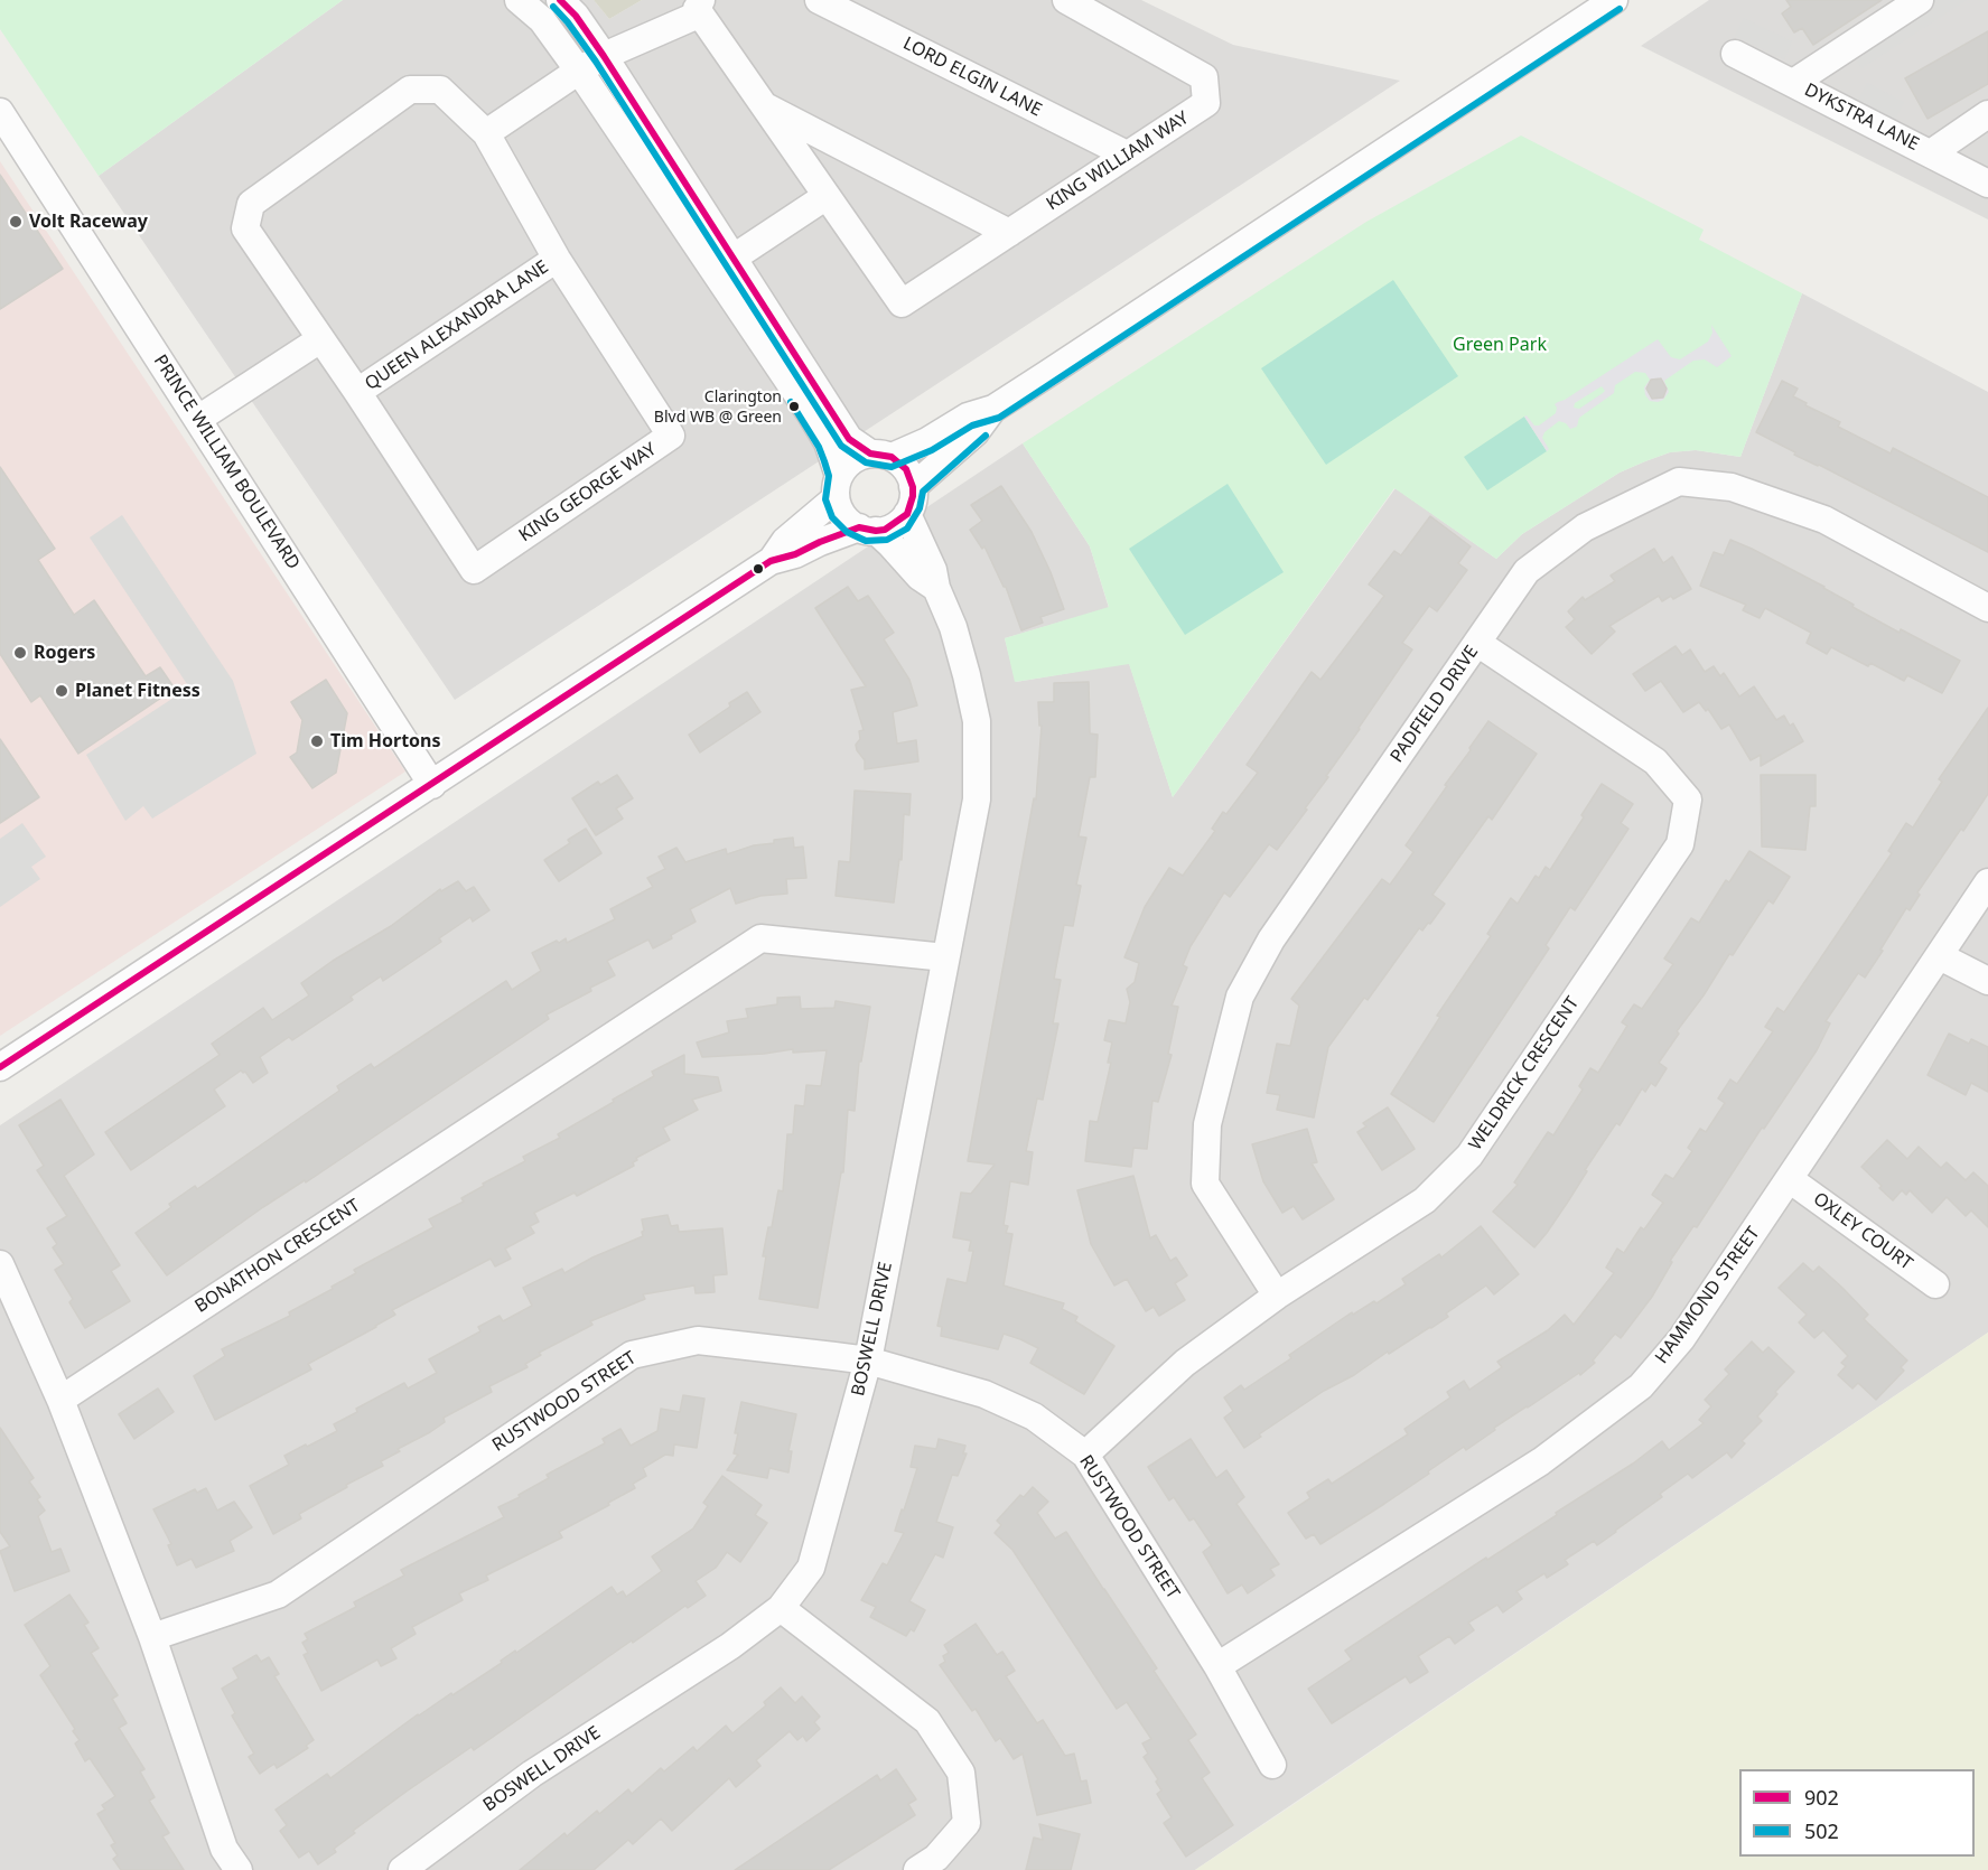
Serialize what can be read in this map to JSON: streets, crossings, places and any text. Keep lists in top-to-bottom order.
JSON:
{
  "streets": {
    "street": [
      "LORD ELGIN LANE",
      "DYKSTRA LANE",
      "KING WILLIAM WAY",
      "QUEEN ALEXANDRA LANE",
      "PRINCE WILLIAM BOULEVARD",
      "KING GEORGE WAY",
      "PADFIELD DRIVE",
      "WELDRICK CRESCENT",
      "OXLEY COURT",
      "BONATHON CRESCENT",
      "HAMMOND STREET",
      "BOSWELL DRIVE",
      "RUSTWOOD STREET"
    ]
  },
  "crossings": [
    ["LORD ELGIN LANE", "KING WILLIAM WAY"],
    ["QUEEN ALEXANDRA LANE", "KING GEORGE WAY"],
    ["PADFIELD DRIVE", "WELDRICK CRESCENT"],
    ["WELDRICK CRESCENT", "RUSTWOOD STREET"],
    ["OXLEY COURT", "HAMMOND STREET"],
    ["BONATHON CRESCENT", "BOSWELL DRIVE"],
    ["HAMMOND STREET", "RUSTWOOD STREET"],
    ["BOSWELL DRIVE", "RUSTWOOD STREET"]
  ],
  "parks": ["Green Park"],
  "places": [
    "Volt Raceway",
    "Clarington Blvd WB @ Green",
    "Rogers",
    "Planet Fitness",
    "Tim Hortons"
  ],
  "lines": ["transit line 902", "transit line 502"],
  "legend": ["902", "502"]
}
